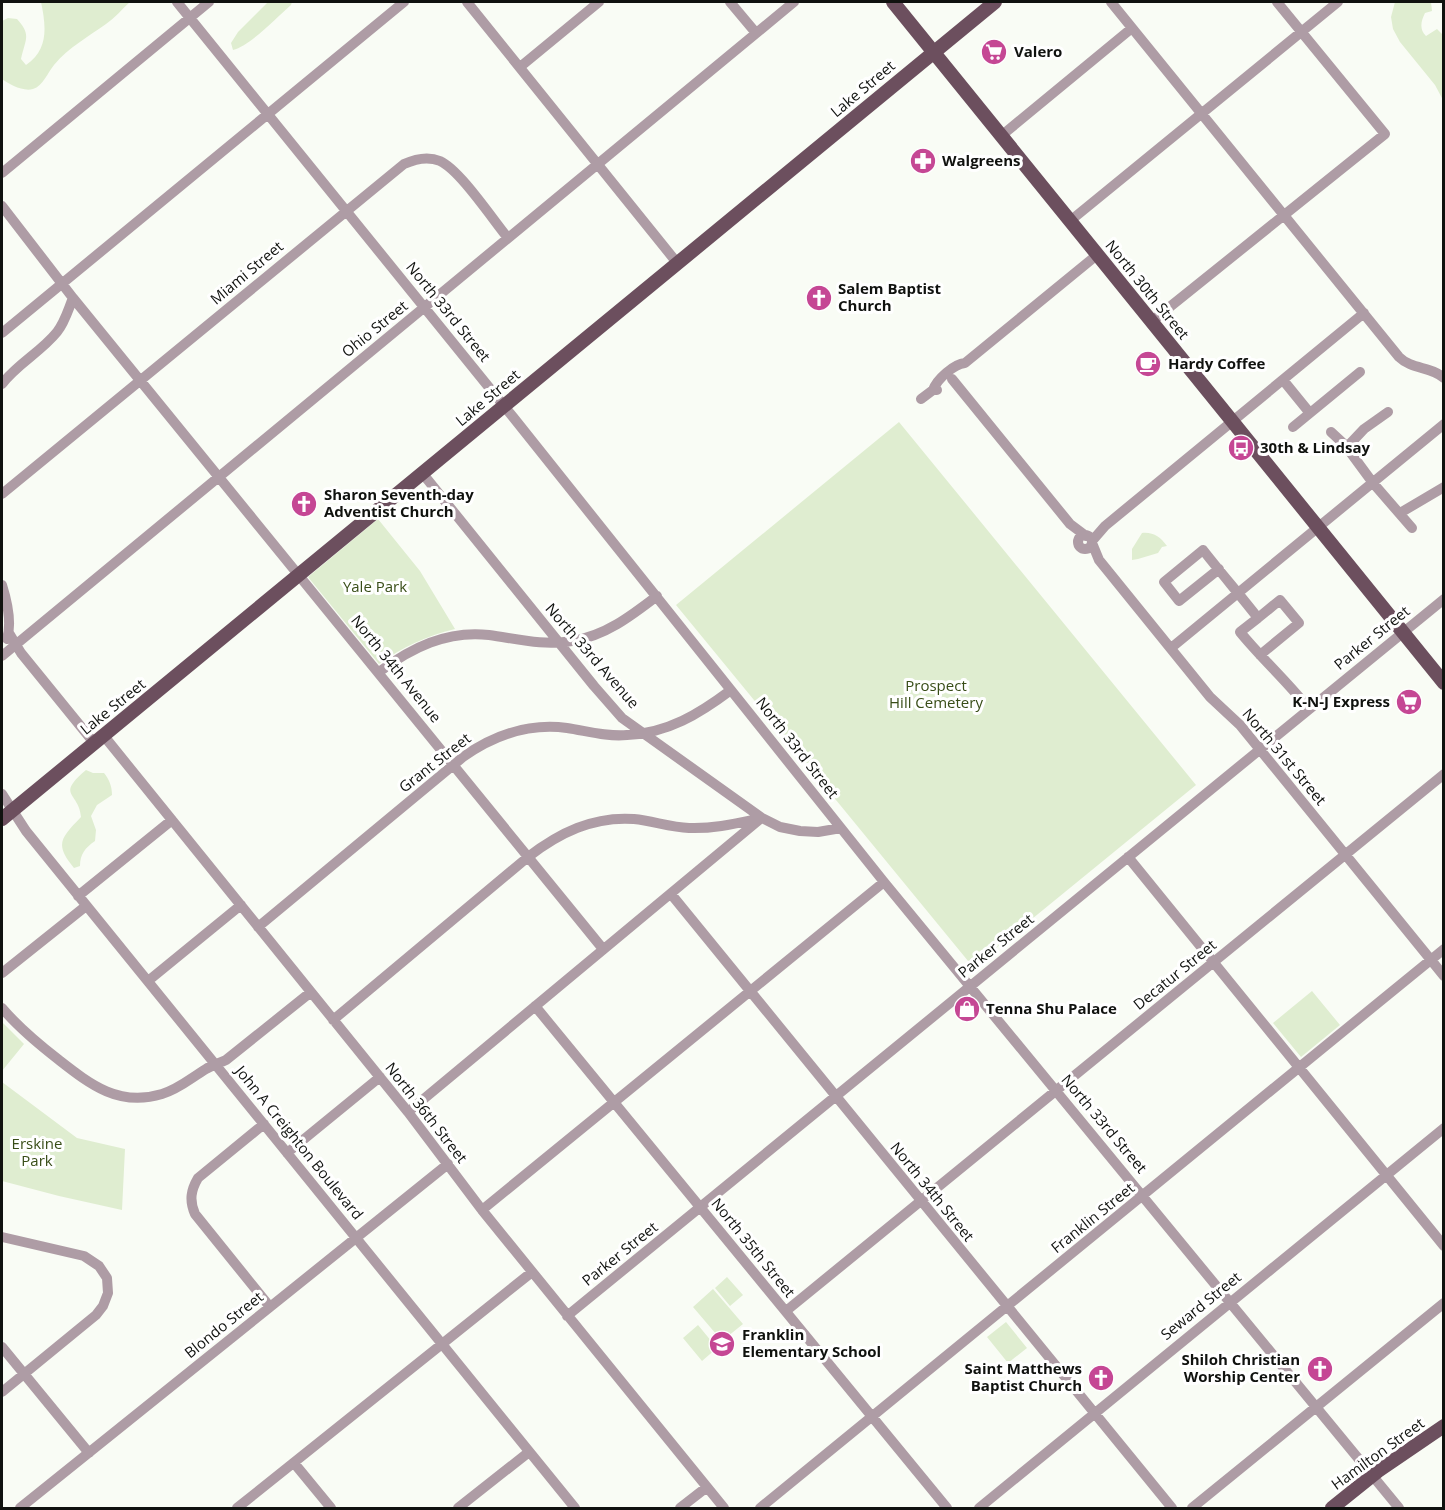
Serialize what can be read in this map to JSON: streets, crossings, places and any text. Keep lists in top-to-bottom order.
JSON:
{
  "streets": {
    "main road": ["Lake Street", "North 30th Street", "Hamilton Street"],
    "street": [
      "Miami Street",
      "North 33rd Street",
      "Ohio Street",
      "Parker Street",
      "North 33rd Avenue",
      "North 34th Avenue",
      "North 31st Street",
      "Grant Street",
      "Decatur Street",
      "North 36th Street",
      "John A Creighton Boulevard",
      "North 34th Street",
      "Franklin Street",
      "North 35th Street",
      "Seward Street",
      "Blondo Street"
    ]
  },
  "crossings": [
    ["Lake Street", "North 30th Street"],
    ["Lake Street", "North 33rd Street"],
    ["Lake Street", "North 33rd Avenue"],
    ["Lake Street", "North 34th Avenue"],
    ["Lake Street", "North 36th Street"],
    ["Lake Street", "John A Creighton Boulevard"],
    ["Miami Street", "North 33rd Street"],
    ["Miami Street", "Ohio Street"],
    ["Miami Street", "North 34th Avenue"],
    ["North 30th Street", "Parker Street"],
    ["North 33rd Street", "Ohio Street"],
    ["North 33rd Street", "Parker Street"],
    ["North 33rd Street", "North 33rd Avenue"],
    ["North 33rd Street", "Grant Street"],
    ["North 33rd Street", "Decatur Street"],
    ["North 33rd Street", "Franklin Street"],
    ["North 33rd Street", "Seward Street"],
    ["North 33rd Street", "Hamilton Street"],
    ["Ohio Street", "North 34th Avenue"],
    ["Ohio Street", "North 36th Street"],
    ["Parker Street", "North 31st Street"],
    ["Parker Street", "North 36th Street"],
    ["Parker Street", "North 34th Street"],
    ["Parker Street", "North 35th Street"],
    ["North 33rd Avenue", "Grant Street"],
    ["North 34th Avenue", "Grant Street"],
    ["North 31st Street", "Decatur Street"],
    ["North 31st Street", "Franklin Street"],
    ["Grant Street", "North 36th Street"],
    ["Decatur Street", "North 34th Street"],
    ["Decatur Street", "North 35th Street"],
    ["North 36th Street", "Blondo Street"],
    ["John A Creighton Boulevard", "Blondo Street"],
    ["North 34th Street", "Franklin Street"],
    ["North 34th Street", "Seward Street"],
    ["Franklin Street", "North 35th Street"]
  ],
  "parks": ["Yale Park", "Prospect Hill Cemetery", "Erskine Park"],
  "places": {
    "supermarket": ["Valero", "K-N-J Express"],
    "pharmacy": ["Walgreens"],
    "church": [
      "Salem Baptist Church",
      "Sharon Seventh-day Adventist Church",
      "Shiloh Christian Worship Center",
      "Saint Matthews Baptist Church"
    ],
    "cafe": ["Hardy Coffee"],
    "bus stop": ["30th & Lindsay"],
    "shop": ["Tenna Shu Palace"],
    "school or university": ["Franklin Elementary School"]
  }
}
